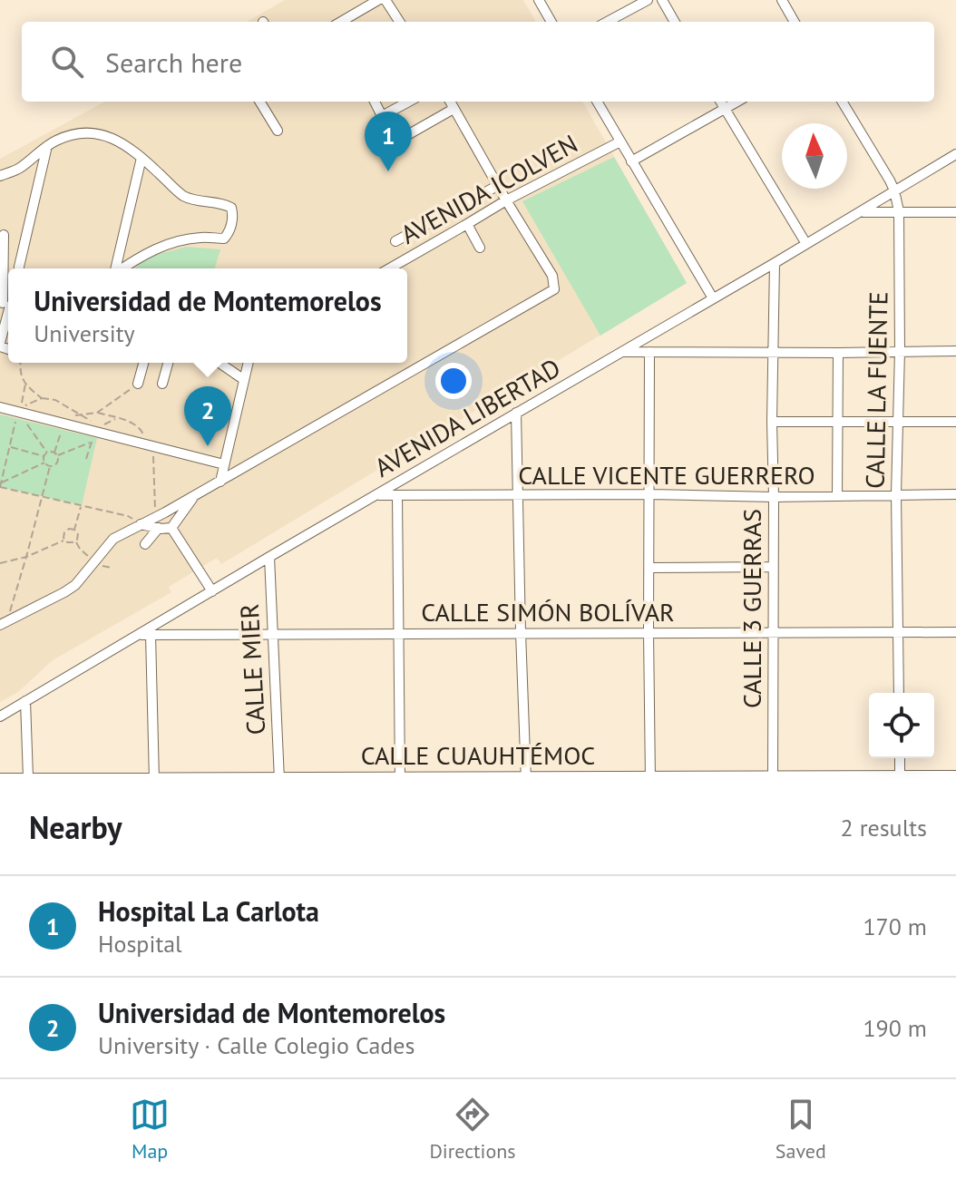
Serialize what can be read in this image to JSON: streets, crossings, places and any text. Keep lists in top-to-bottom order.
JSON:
{
  "streets": {
    "street": [
      "AVENIDA ICOLVEN",
      "CALLE LA FUENTE",
      "AVENIDA LIBERTAD",
      "CALLE VICENTE GUERRERO",
      "CALLE 3 GUERRAS",
      "CALLE SIMÓN BOLÍVAR",
      "CALLE MIER",
      "CALLE CUAUHTÉMOC"
    ]
  },
  "crossings": [
    ["CALLE LA FUENTE", "AVENIDA LIBERTAD"],
    ["CALLE LA FUENTE", "CALLE VICENTE GUERRERO"],
    ["CALLE LA FUENTE", "CALLE SIMÓN BOLÍVAR"],
    ["AVENIDA LIBERTAD", "CALLE VICENTE GUERRERO"],
    ["AVENIDA LIBERTAD", "CALLE 3 GUERRAS"],
    ["AVENIDA LIBERTAD", "CALLE SIMÓN BOLÍVAR"],
    ["AVENIDA LIBERTAD", "CALLE MIER"],
    ["CALLE VICENTE GUERRERO", "CALLE 3 GUERRAS"],
    ["CALLE 3 GUERRAS", "CALLE SIMÓN BOLÍVAR"],
    ["CALLE 3 GUERRAS", "CALLE CUAUHTÉMOC"],
    ["CALLE SIMÓN BOLÍVAR", "CALLE MIER"],
    ["CALLE MIER", "CALLE CUAUHTÉMOC"]
  ],
  "north": "top",
  "page": {
    "search": "Search here",
    "pins": ["1", "2"],
    "popup": ["Universidad de Montemorelos", "University"],
    "heading": ["Nearby", "2 results"],
    "list": [
      {
        "mark": "1",
        "name": "Hospital La Carlota",
        "note": "Hospital",
        "value": "170 m"
      },
      {
        "mark": "2",
        "name": "Universidad de Montemorelos",
        "note": "University · Calle Colegio Cades",
        "value": "190 m"
      }
    ],
    "nav": ["Map", "Directions", "Saved"]
  }
}
